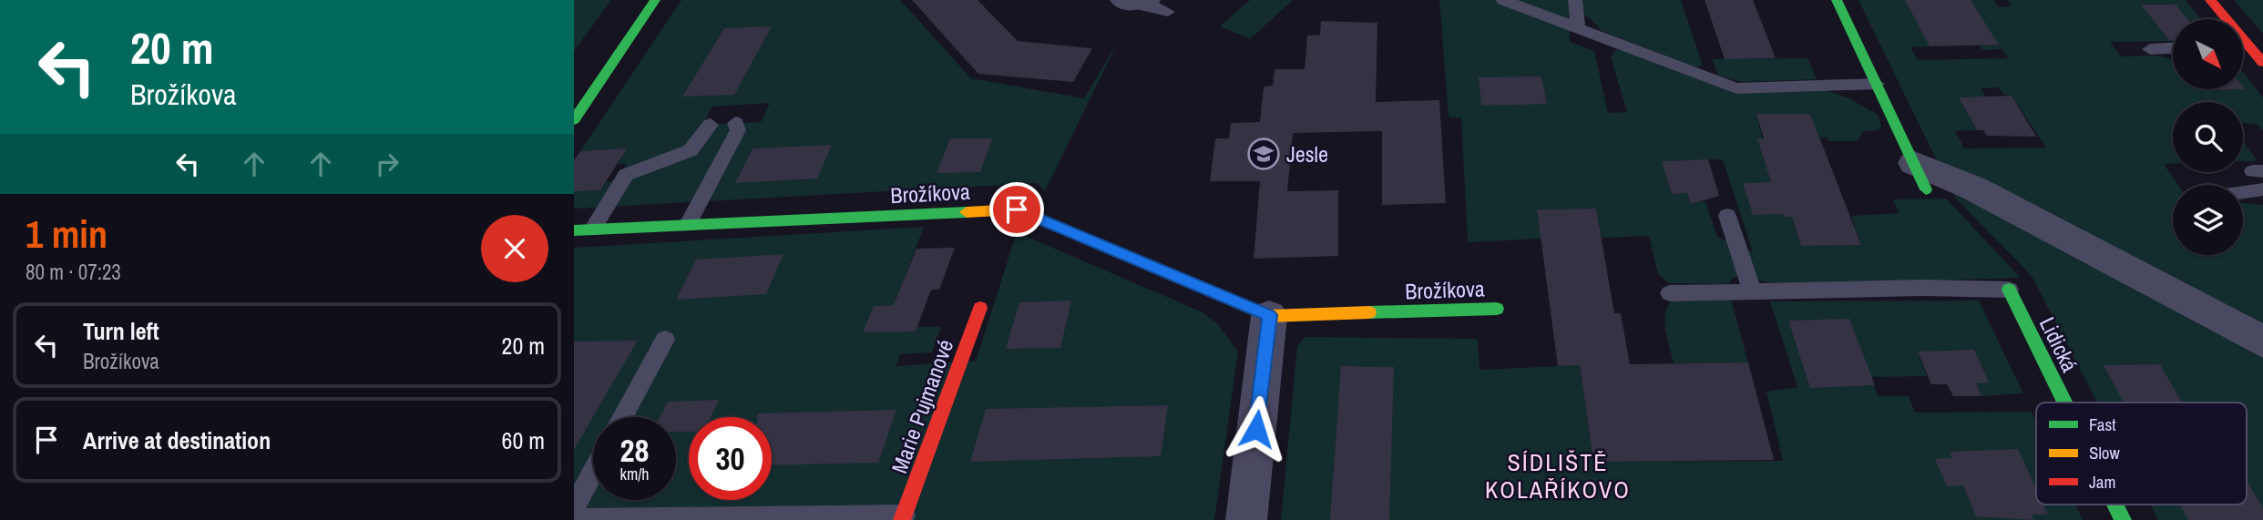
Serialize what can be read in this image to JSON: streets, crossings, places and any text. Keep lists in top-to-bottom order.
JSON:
{
  "streets": {
    "street": ["Brožíkova", "Lidická", "Marie Pujmanové"]
  },
  "districts": ["SÍDLIŠTĚ KOLAŘÍKOVO"],
  "places": {
    "school or university": ["Jesle"]
  },
  "legend": ["Fast", "Slow", "Jam"],
  "north": "bottom right",
  "page": {
    "turn": ["20 m", "Brožíkova"],
    "heading": ["1 min", "80 m · 07:23"],
    "list": [
      {
        "name": "Turn left",
        "note": "Brožíkova",
        "value": "20 m"
      },
      {
        "name": "Arrive at destination",
        "value": "60 m"
      }
    ],
    "speed": "28 km/h",
    "limit": "30"
  }
}
